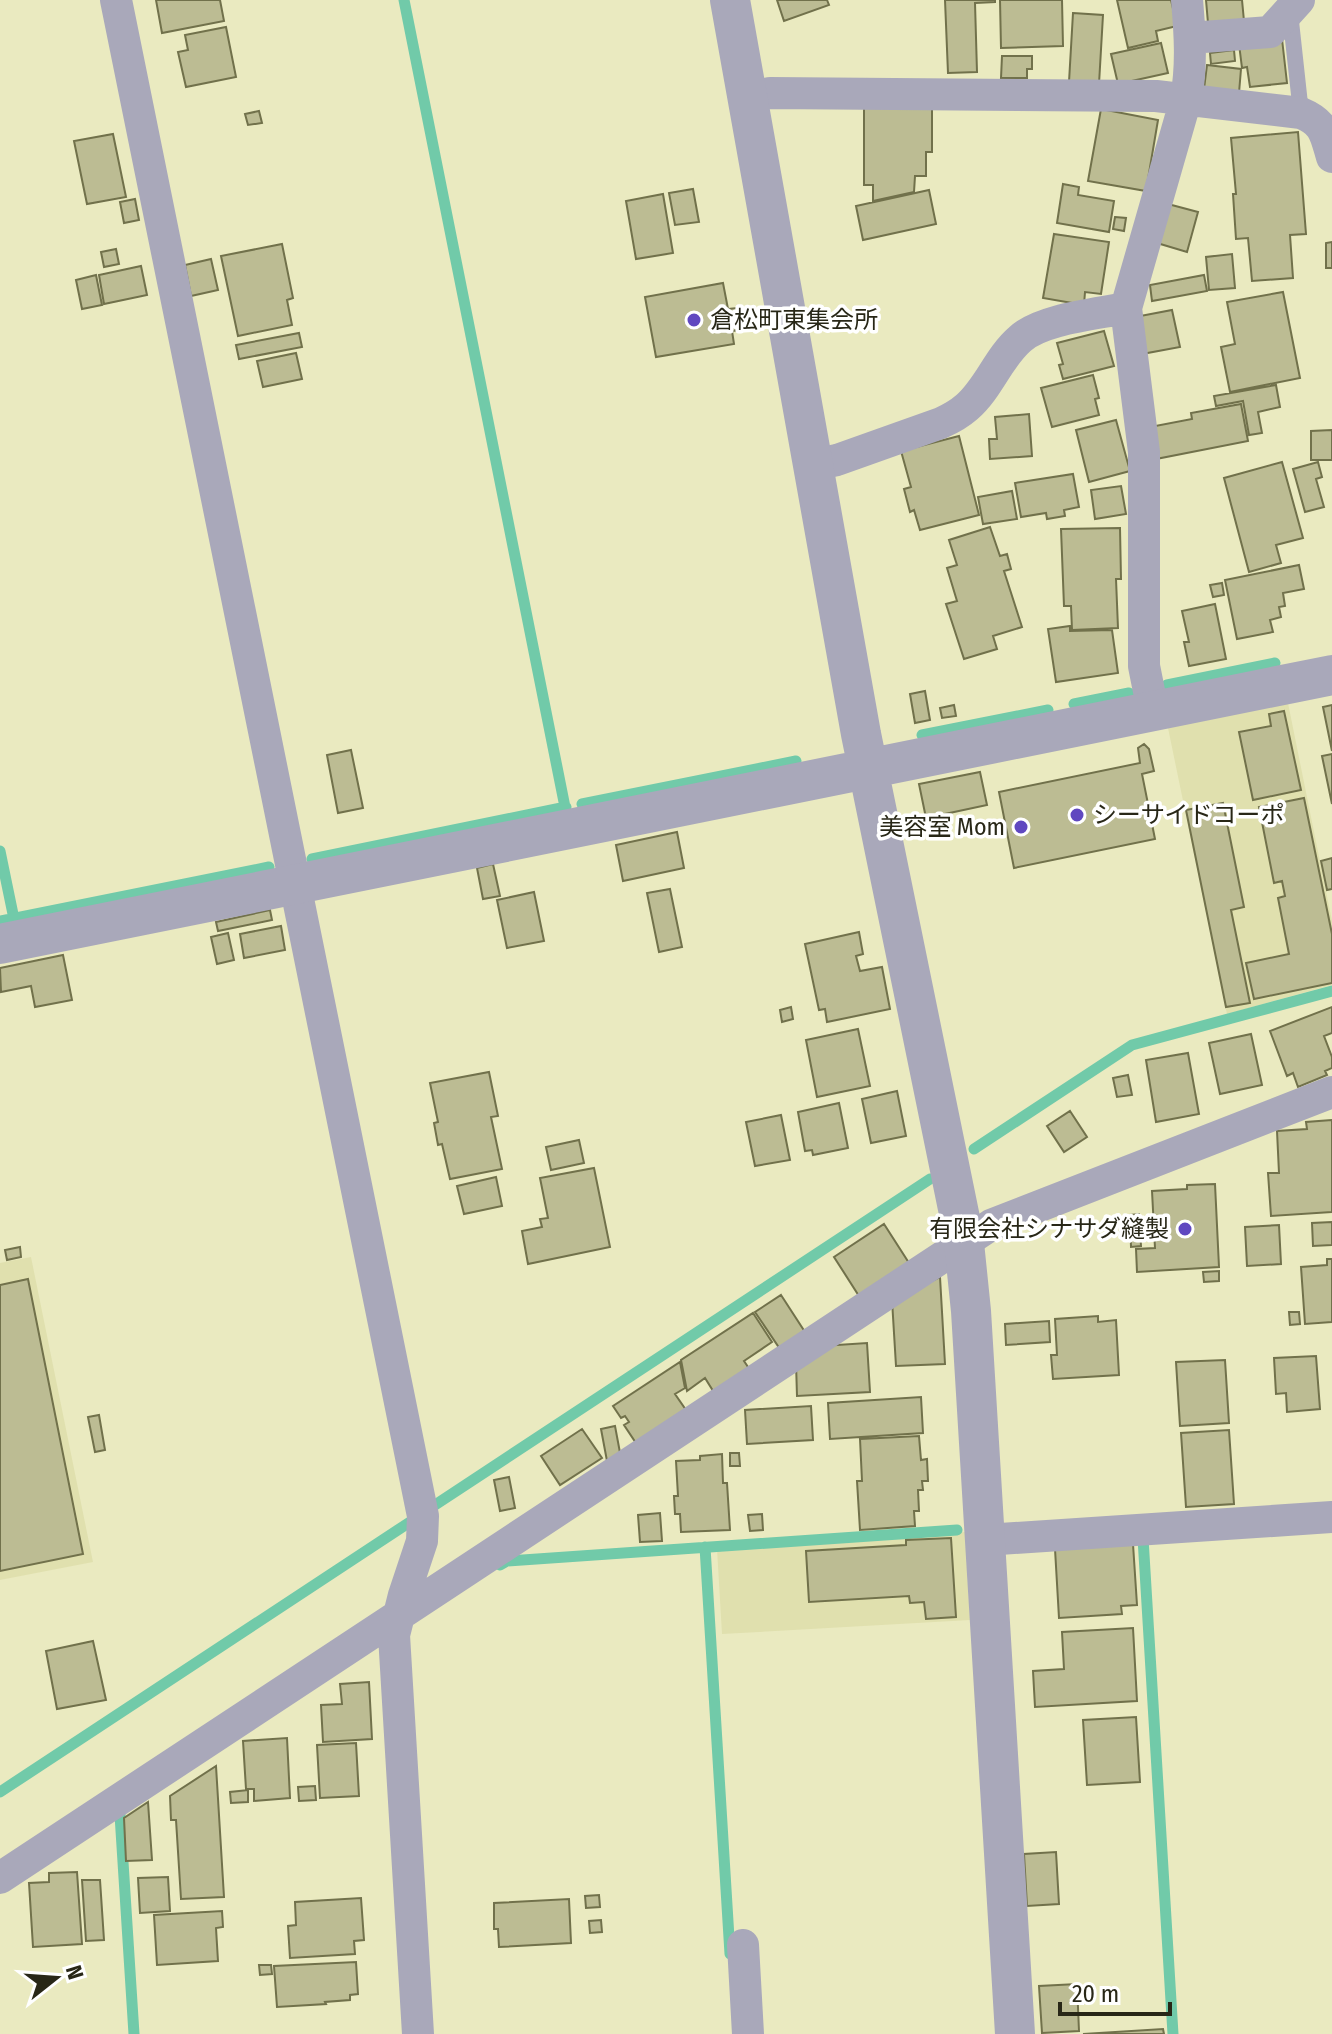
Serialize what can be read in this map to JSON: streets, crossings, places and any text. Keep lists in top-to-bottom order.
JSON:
{
  "places": [
    "倉松町東集会所",
    "シーサイドコーポ",
    "美容室 Mom",
    "有限会社シナサダ縫製"
  ],
  "scale_bar": "20 m",
  "north": "right"
}
